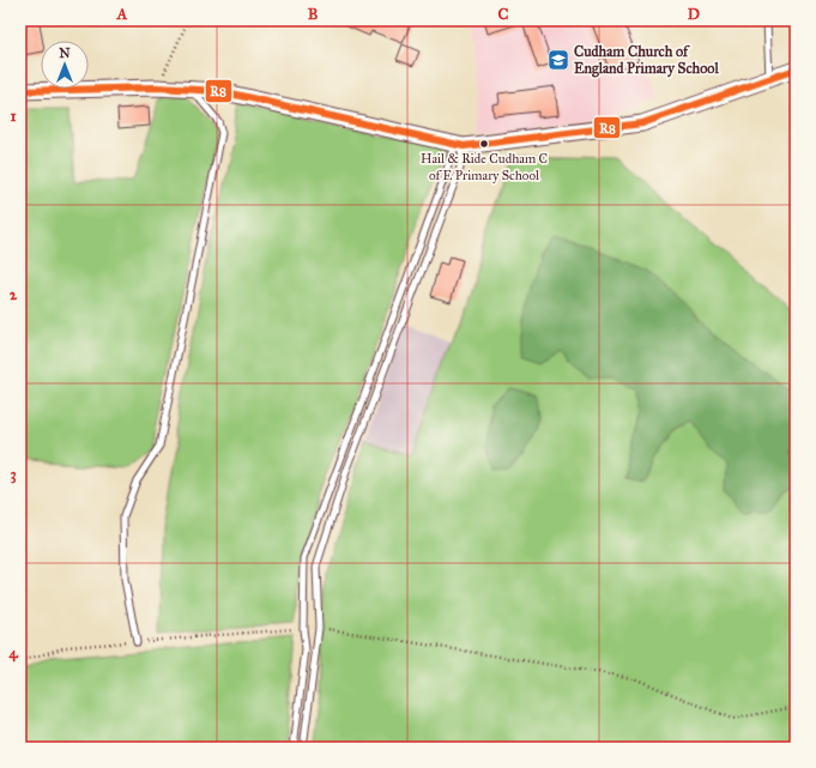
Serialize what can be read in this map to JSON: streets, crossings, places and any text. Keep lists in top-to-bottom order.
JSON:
{
  "places": {
    "school or university": ["Cudham Church of England Primary School"],
    "other": ["Hail & Ride Cudham C of E Primary School"]
  },
  "lines": ["transit line R8"],
  "north": "top",
  "grid": {
    "columns": [
      "A",
      "B",
      "C",
      "D"
    ],
    "rows": [
      "1",
      "2",
      "3",
      "4"
    ]
  }
}
